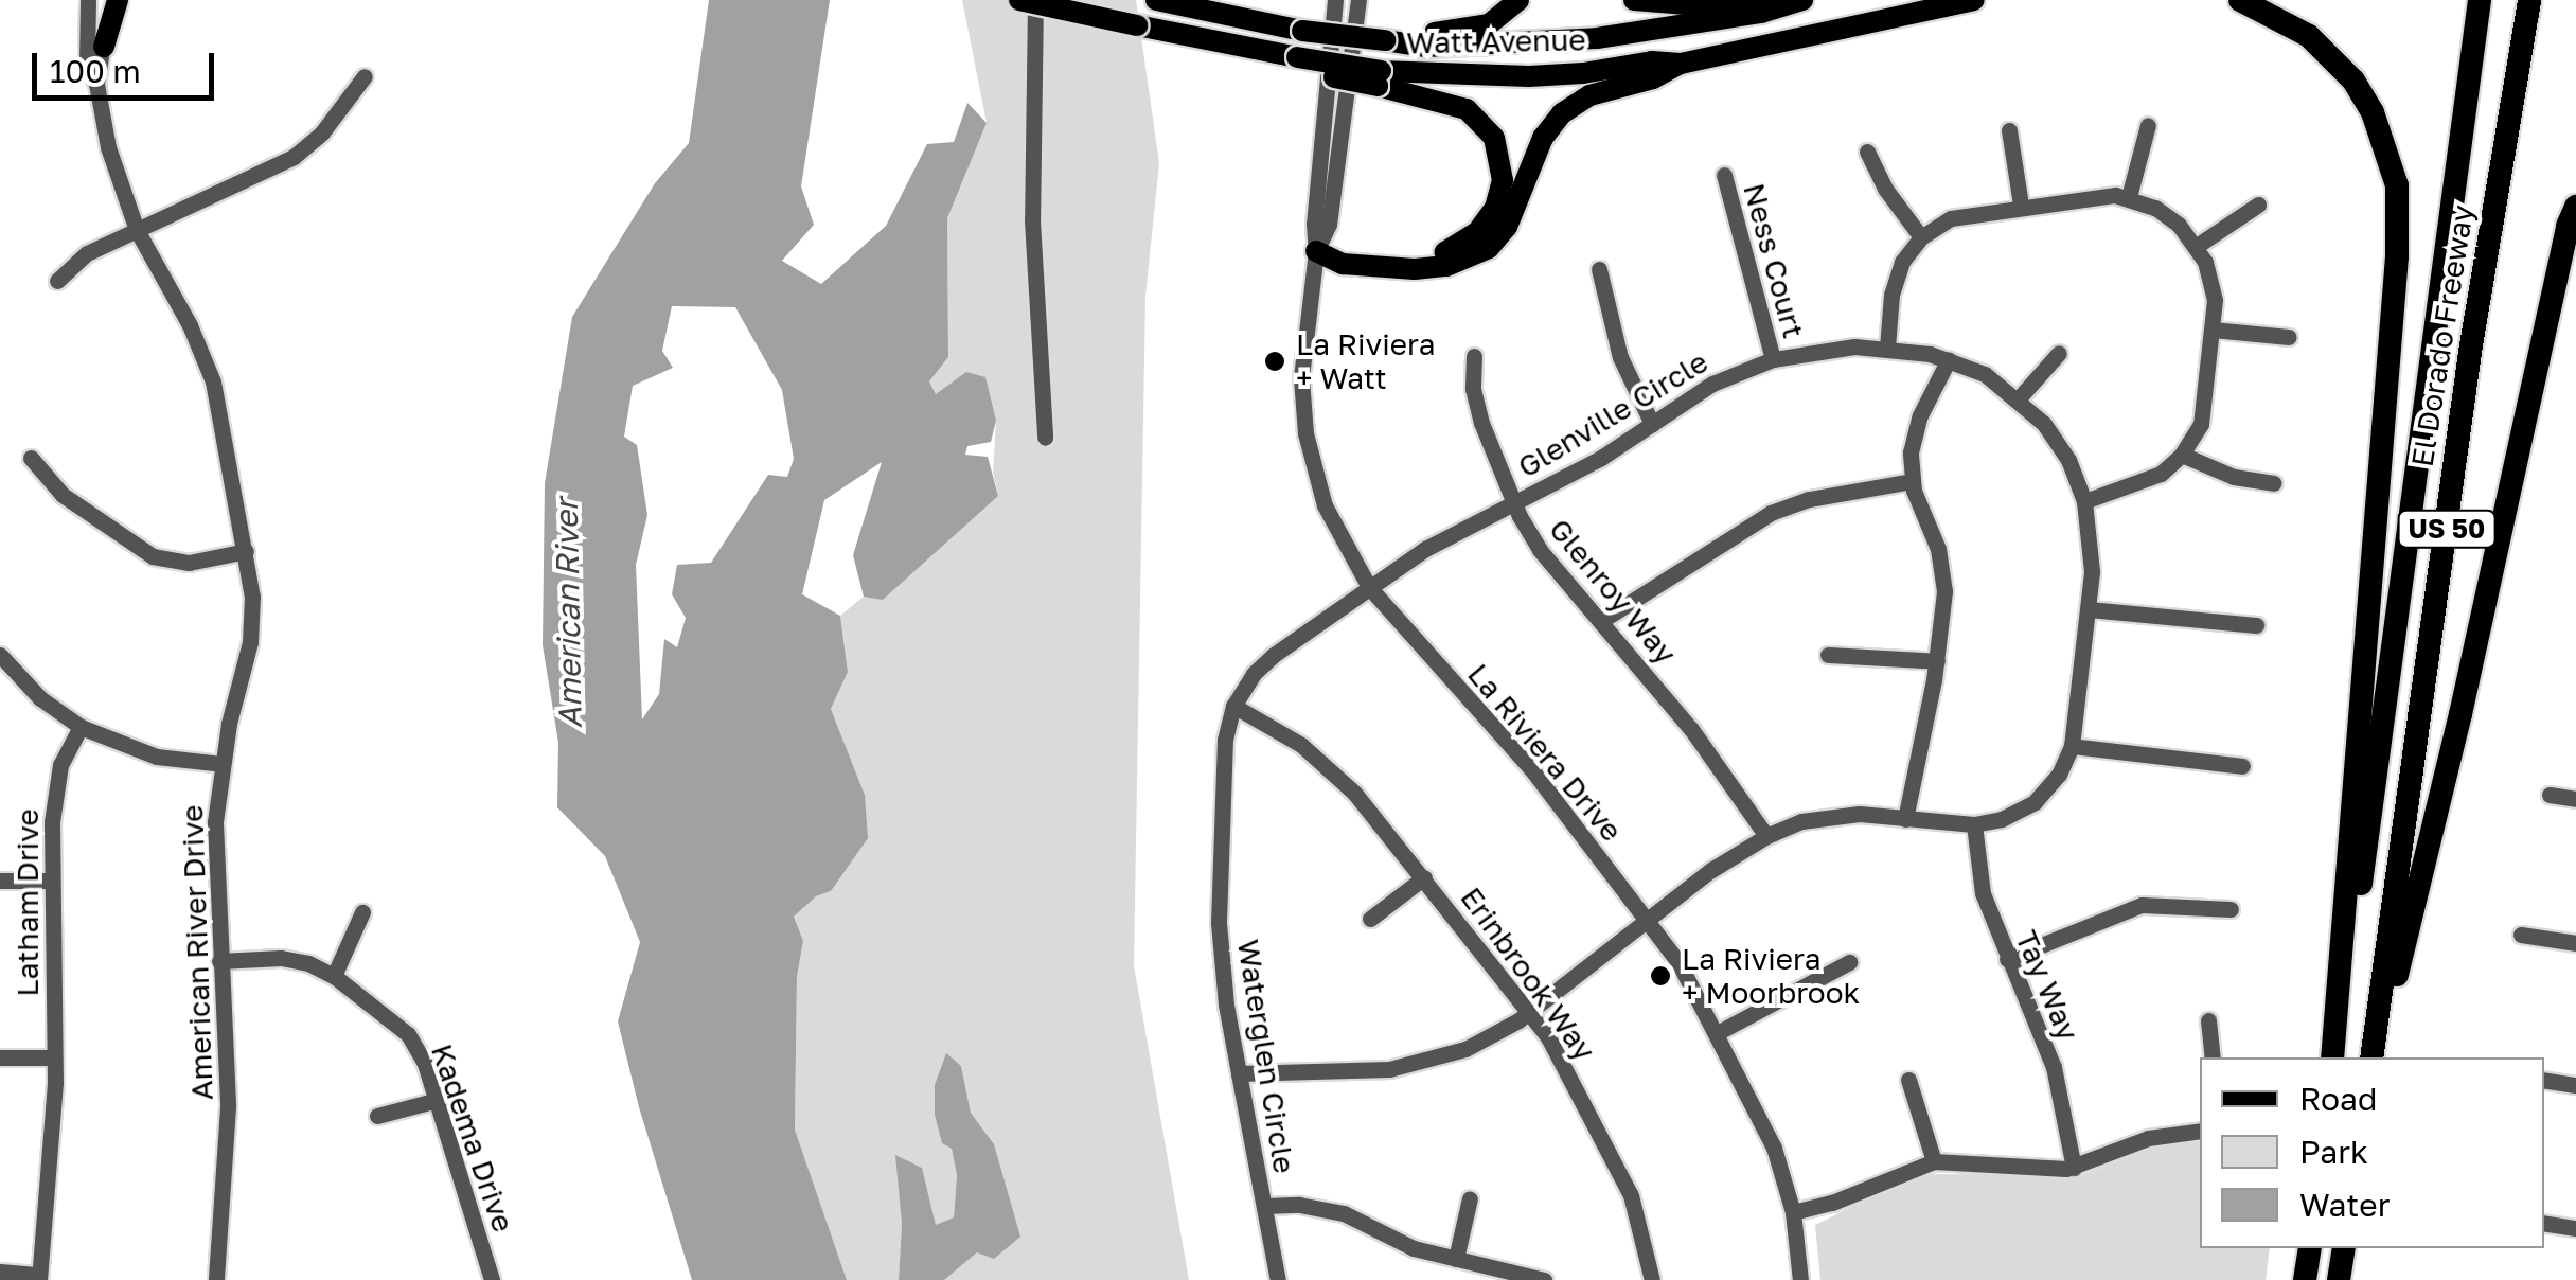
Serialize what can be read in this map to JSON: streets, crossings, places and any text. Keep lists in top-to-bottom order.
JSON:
{
  "streets": {
    "highway": ["El Dorado Freeway", "US 50"],
    "main road": ["Watt Avenue"],
    "street": [
      "Ness Court",
      "Glenville Circle",
      "Glenroy Way",
      "La Riviera Drive",
      "Latham Drive",
      "American River Drive",
      "Erinbrook Way",
      "Tay Way",
      "Waterglen Circle",
      "Kadema Drive"
    ]
  },
  "crossings": [
    ["Ness Court", "Glenville Circle"],
    ["Glenville Circle", "Glenroy Way"],
    ["Glenville Circle", "La Riviera Drive"],
    ["Glenville Circle", "Erinbrook Way"],
    ["Glenville Circle", "Tay Way"],
    ["Glenville Circle", "Waterglen Circle"],
    ["La Riviera Drive", "Waterglen Circle"],
    ["American River Drive", "Kadema Drive"],
    ["Erinbrook Way", "Waterglen Circle"]
  ],
  "water": ["American River"],
  "places": ["La Riviera + Watt", "La Riviera + Moorbrook"],
  "legend": ["Road", "Park", "Water"],
  "scale_bar": "100 m"
}
